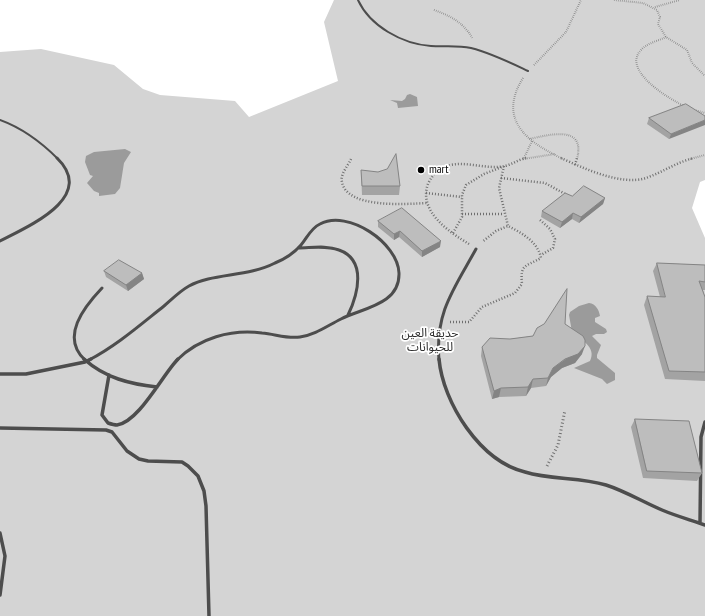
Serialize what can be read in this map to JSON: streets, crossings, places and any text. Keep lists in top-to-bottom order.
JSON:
{
  "parks": ["حديقة العين للحيوانات"],
  "places": ["mart"]
}
